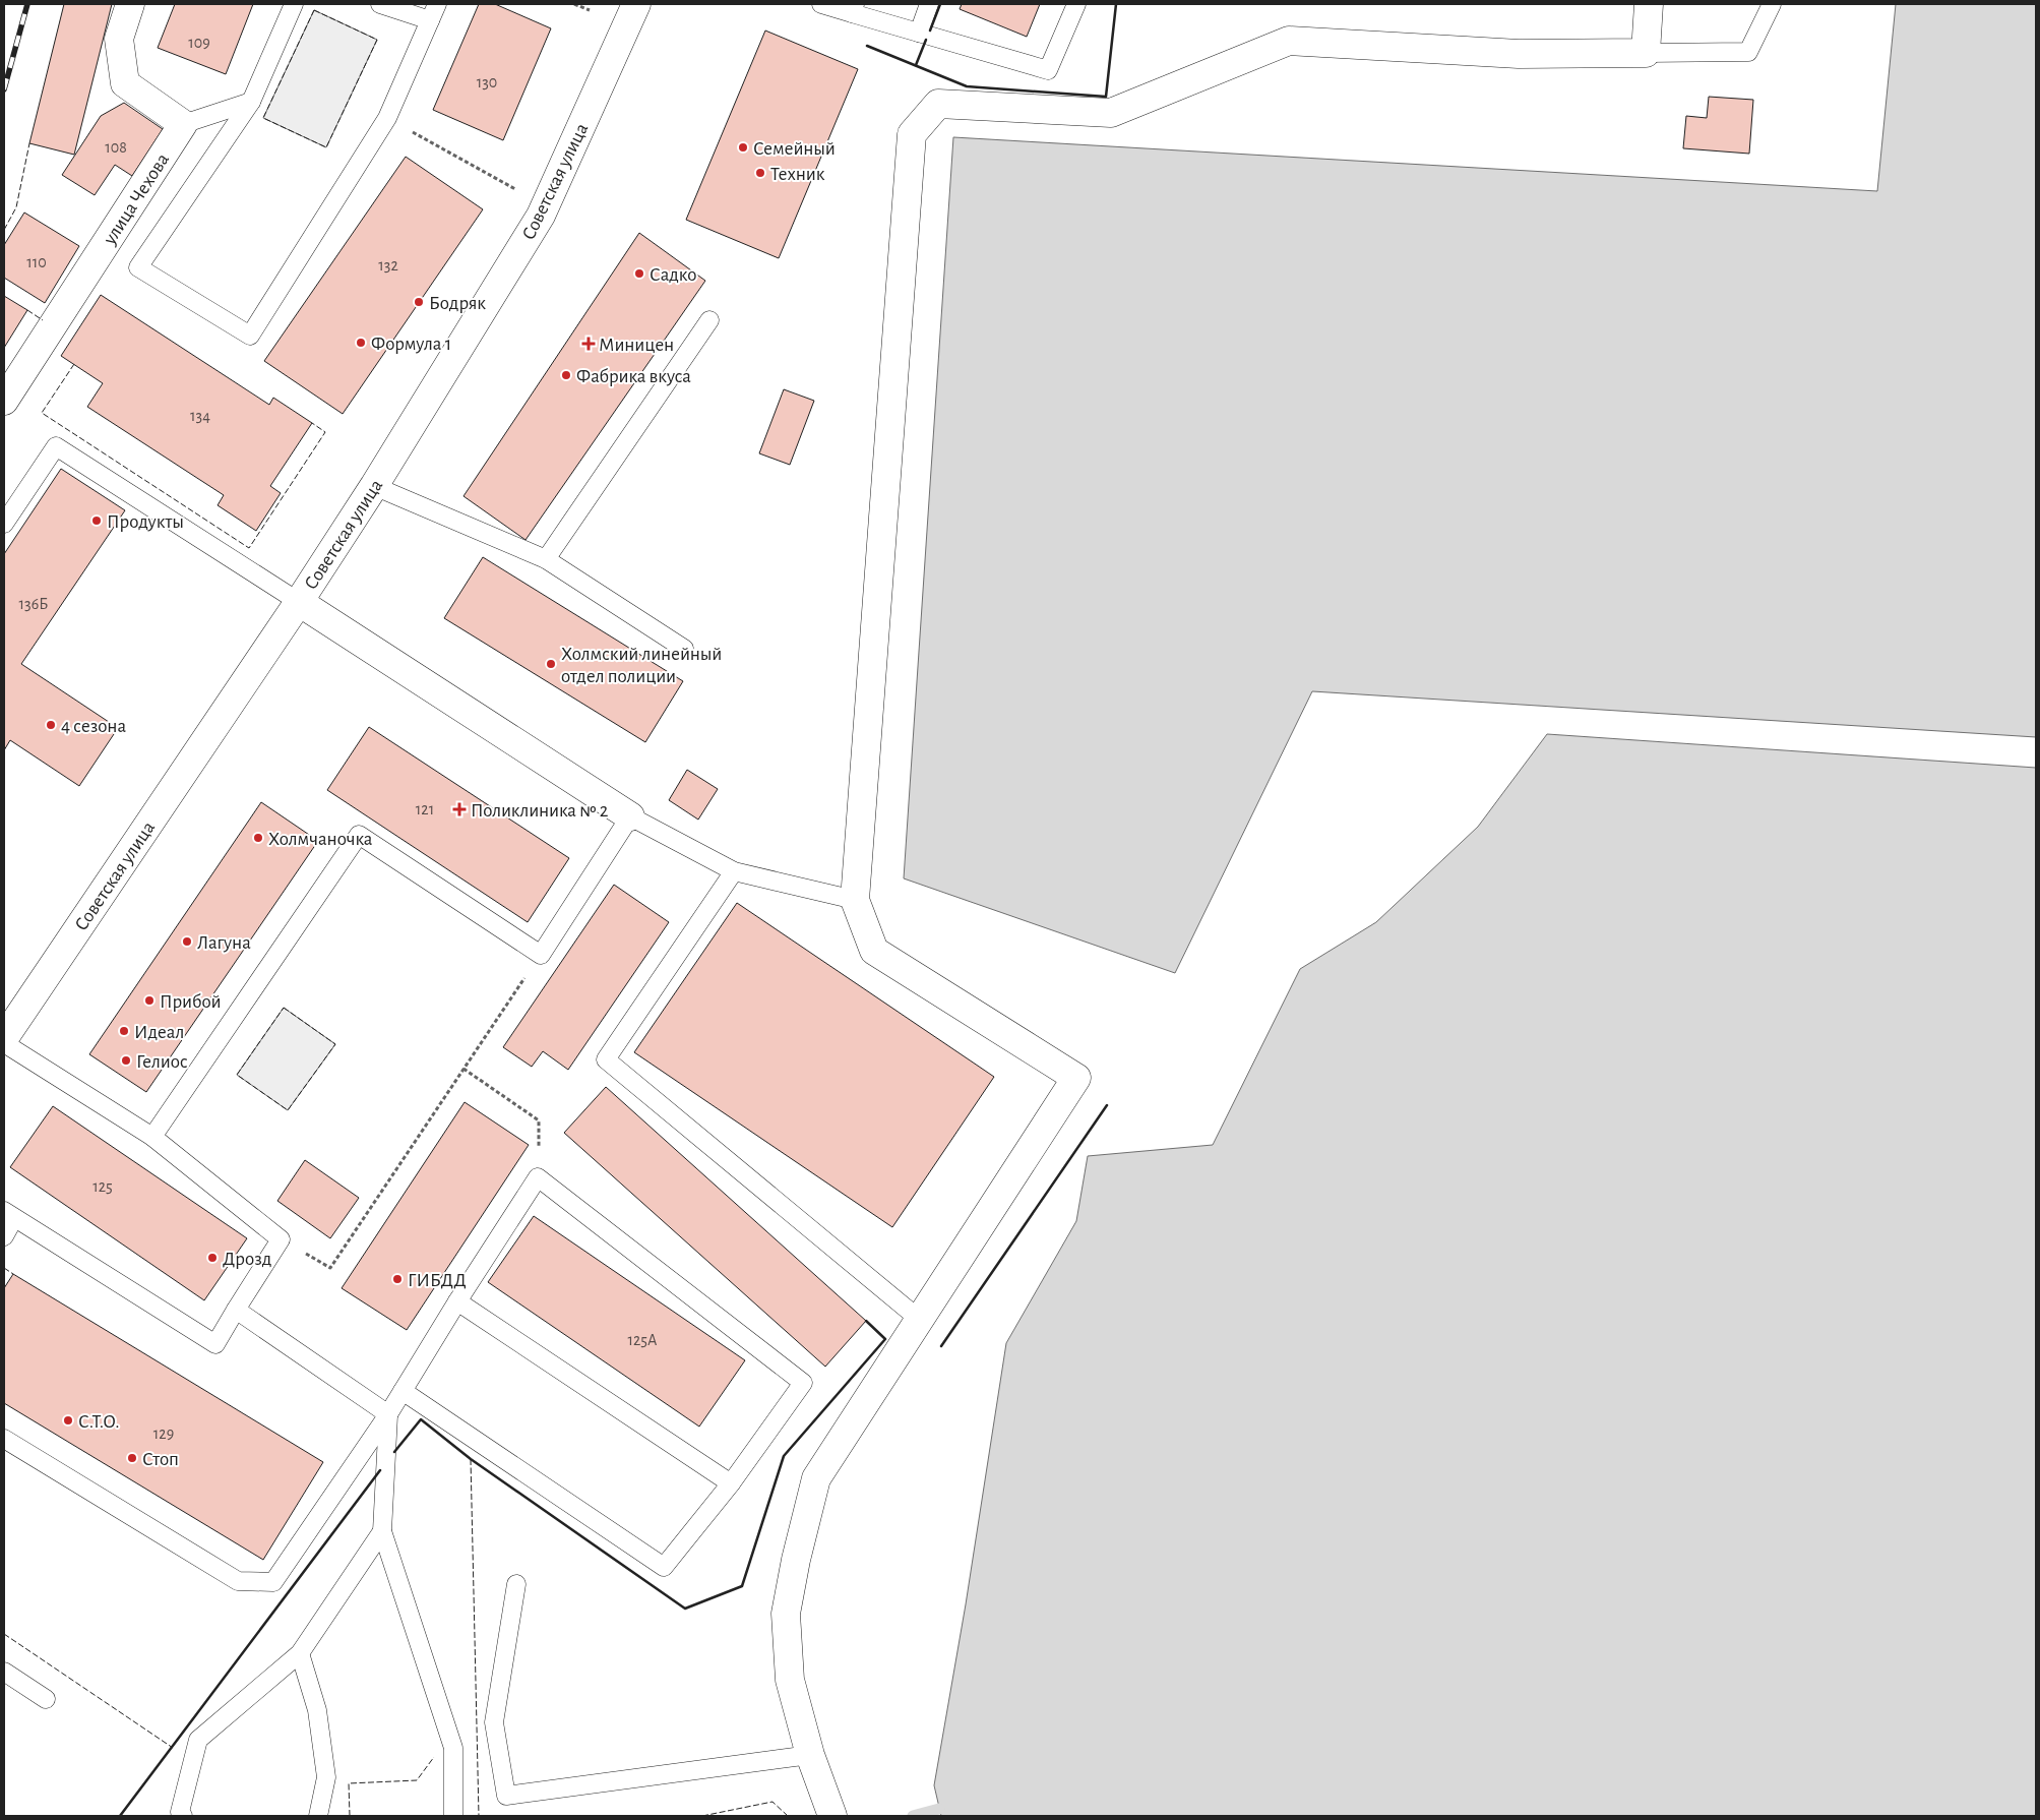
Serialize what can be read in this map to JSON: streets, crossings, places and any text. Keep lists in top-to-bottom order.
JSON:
{
  "streets": {
    "street": ["Советская улица", "улица Чехова"]
  },
  "places": {
    "other": [
      "Семейный",
      "Техник",
      "Садко",
      "Бодряк",
      "Формула 1",
      "Фабрика вкуса",
      "Продукты",
      "Холмский линейный отдел полиции",
      "4 сезона",
      "Холмчаночка",
      "Лагуна",
      "Прибой",
      "Идеал",
      "Гелиос",
      "Дрозд",
      "ГИБДД",
      "С.Т.О.",
      "Стоп"
    ],
    "health": ["Миницен", "Поликлиника № 2"]
  },
  "house_numbers": [
    "109",
    "130",
    "108",
    "110",
    "132",
    "134",
    "136Б",
    "121",
    "125",
    "125А",
    "129"
  ]
}
